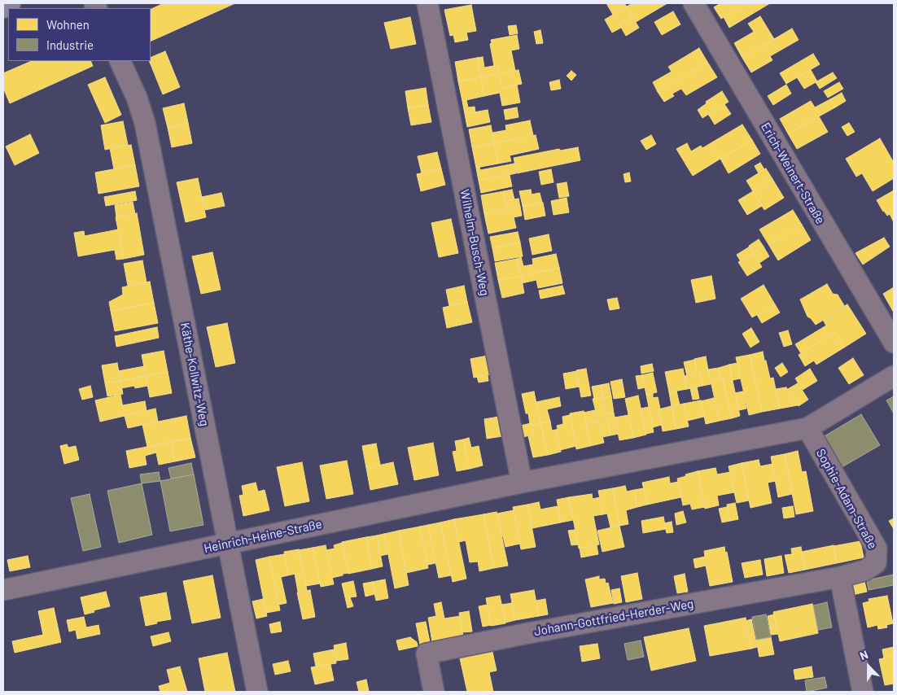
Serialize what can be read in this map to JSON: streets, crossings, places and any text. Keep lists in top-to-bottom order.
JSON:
{
  "streets": {
    "street": [
      "Erich-Weinert-Straße",
      "Wilhelm-Busch-Weg",
      "Käthe-Kollwitz-Weg",
      "Sophie-Adam-Straße",
      "Heinrich-Heine-Straße",
      "Johann-Gottfried-Herder-Weg"
    ]
  },
  "crossings": [
    ["Wilhelm-Busch-Weg", "Heinrich-Heine-Straße"],
    ["Käthe-Kollwitz-Weg", "Heinrich-Heine-Straße"],
    ["Sophie-Adam-Straße", "Heinrich-Heine-Straße"],
    ["Sophie-Adam-Straße", "Johann-Gottfried-Herder-Weg"]
  ],
  "legend": ["Wohnen", "Industrie"],
  "north": "top"
}
